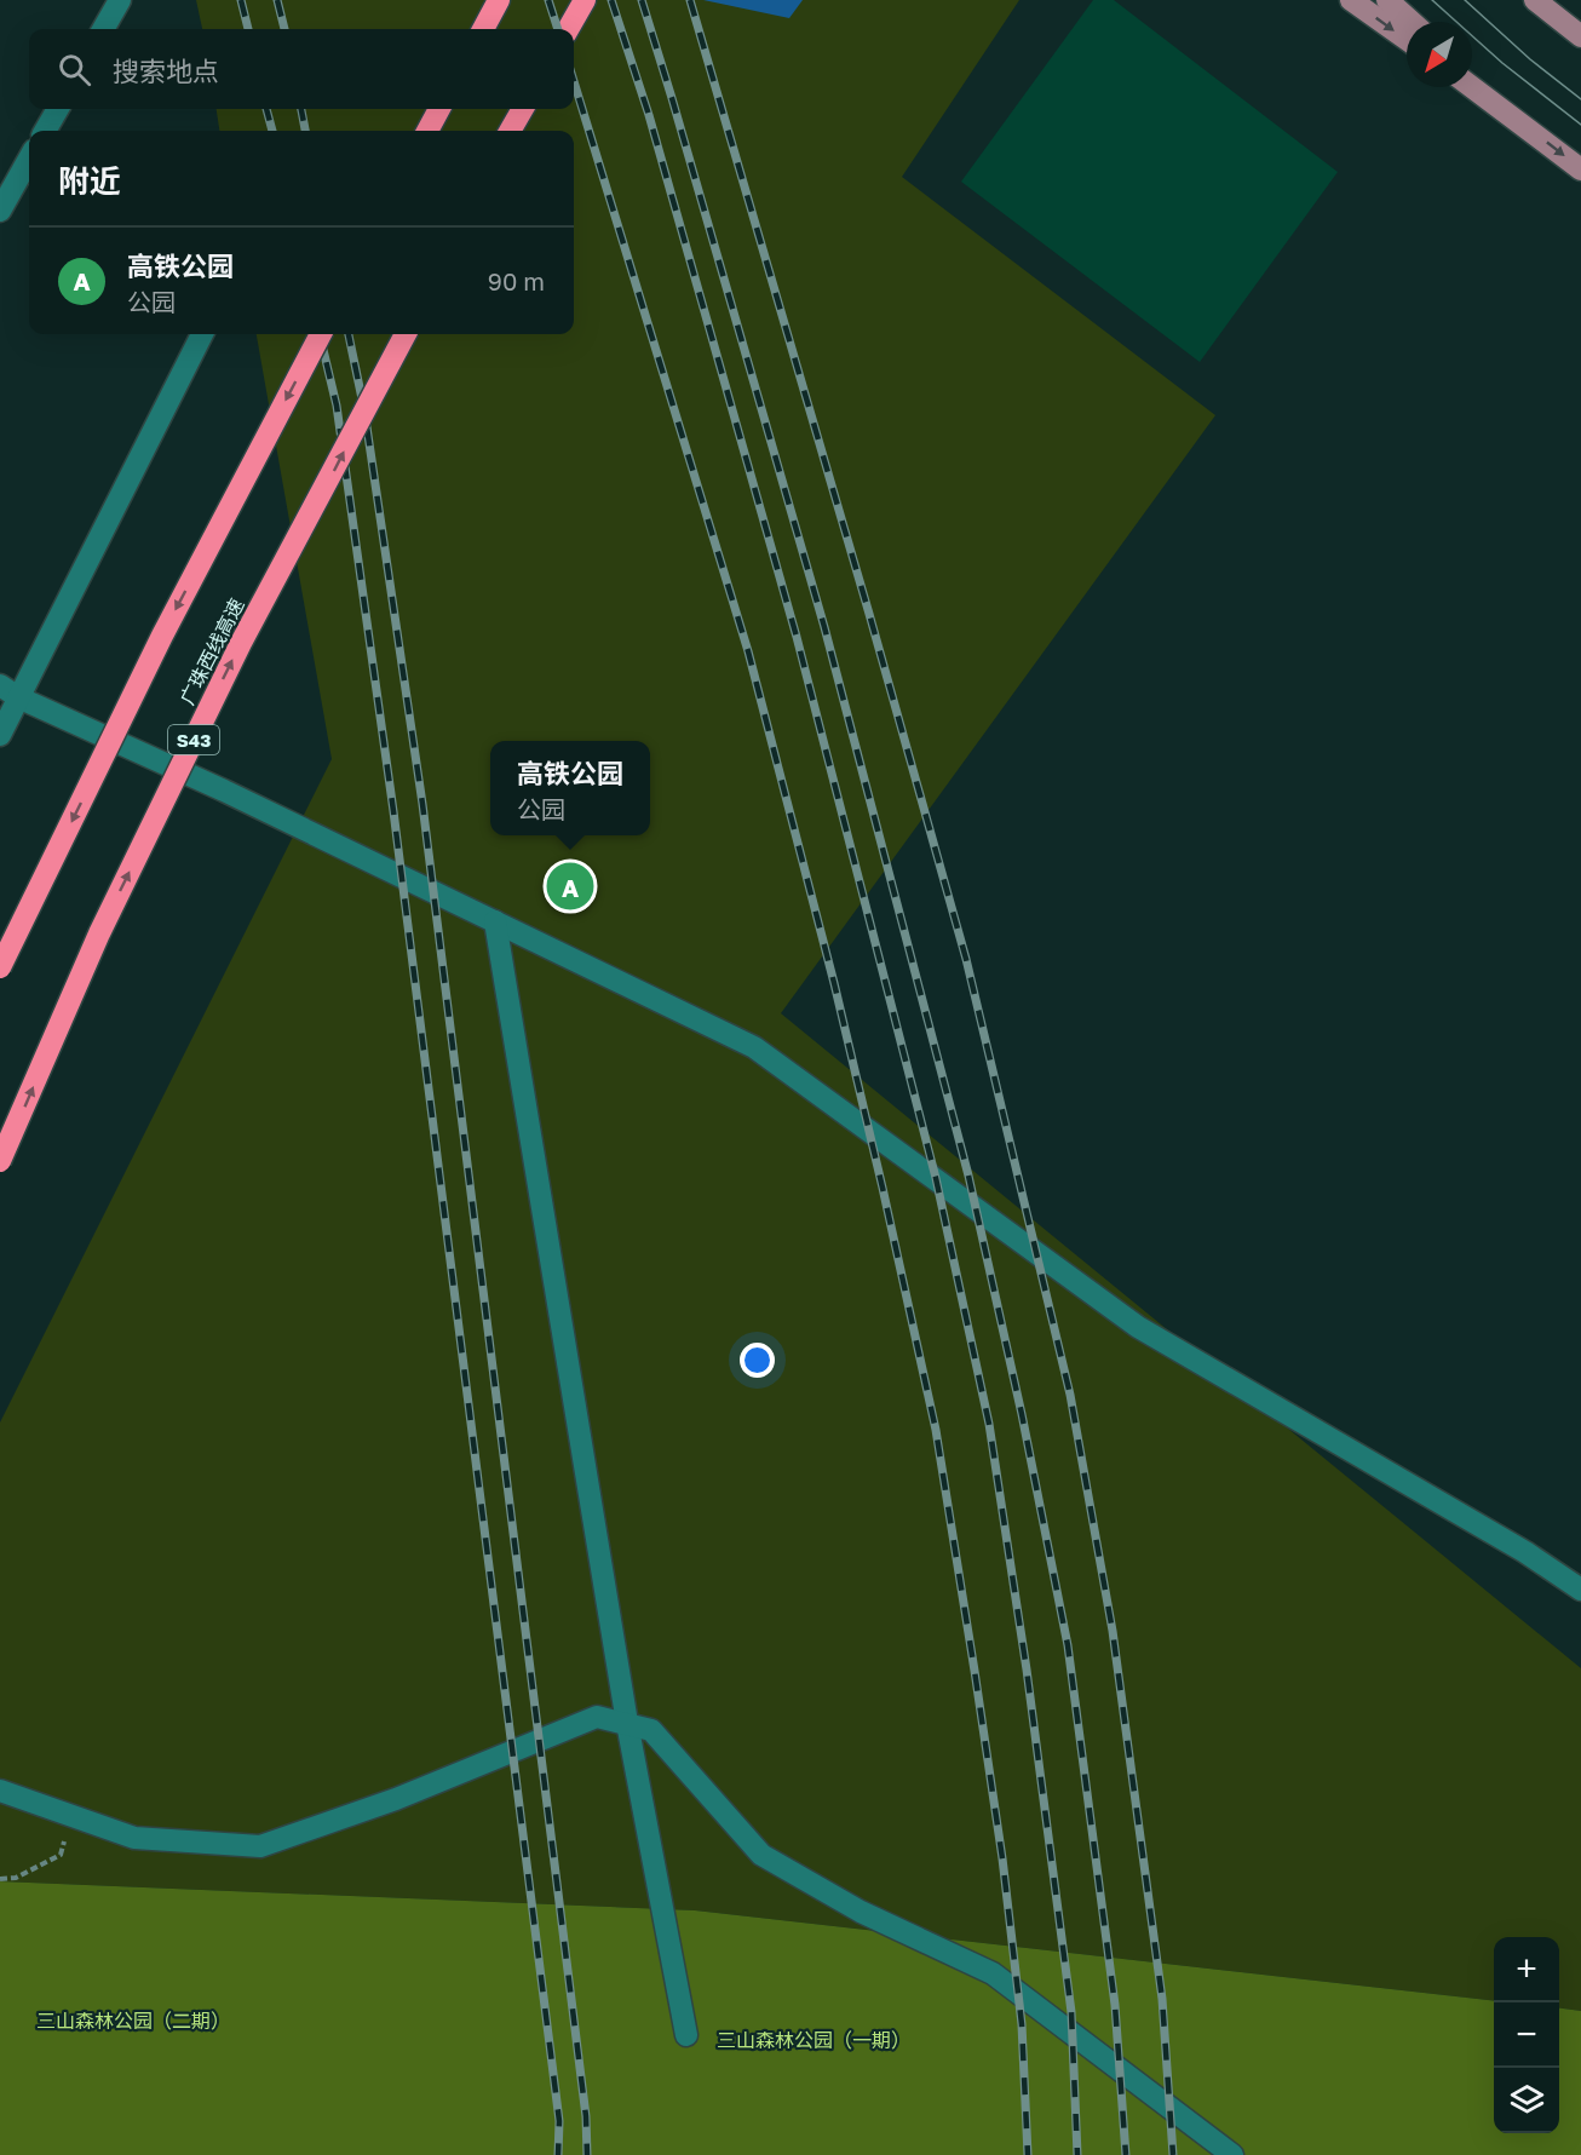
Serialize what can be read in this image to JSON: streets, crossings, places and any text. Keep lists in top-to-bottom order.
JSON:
{
  "streets": {
    "highway": ["广珠西线高速", "S43"]
  },
  "parks": ["三山森林公园（二期）", "三山森林公园（一期）"],
  "north": "bottom left",
  "page": {
    "search": "搜索地点",
    "heading": "附近",
    "list": [
      {
        "mark": "A",
        "name": "高铁公园",
        "note": "公园",
        "value": "90 m"
      }
    ],
    "popup": ["高铁公园", "公园"],
    "pins": "A",
    "map_buttons": ["+", "−"]
  }
}
